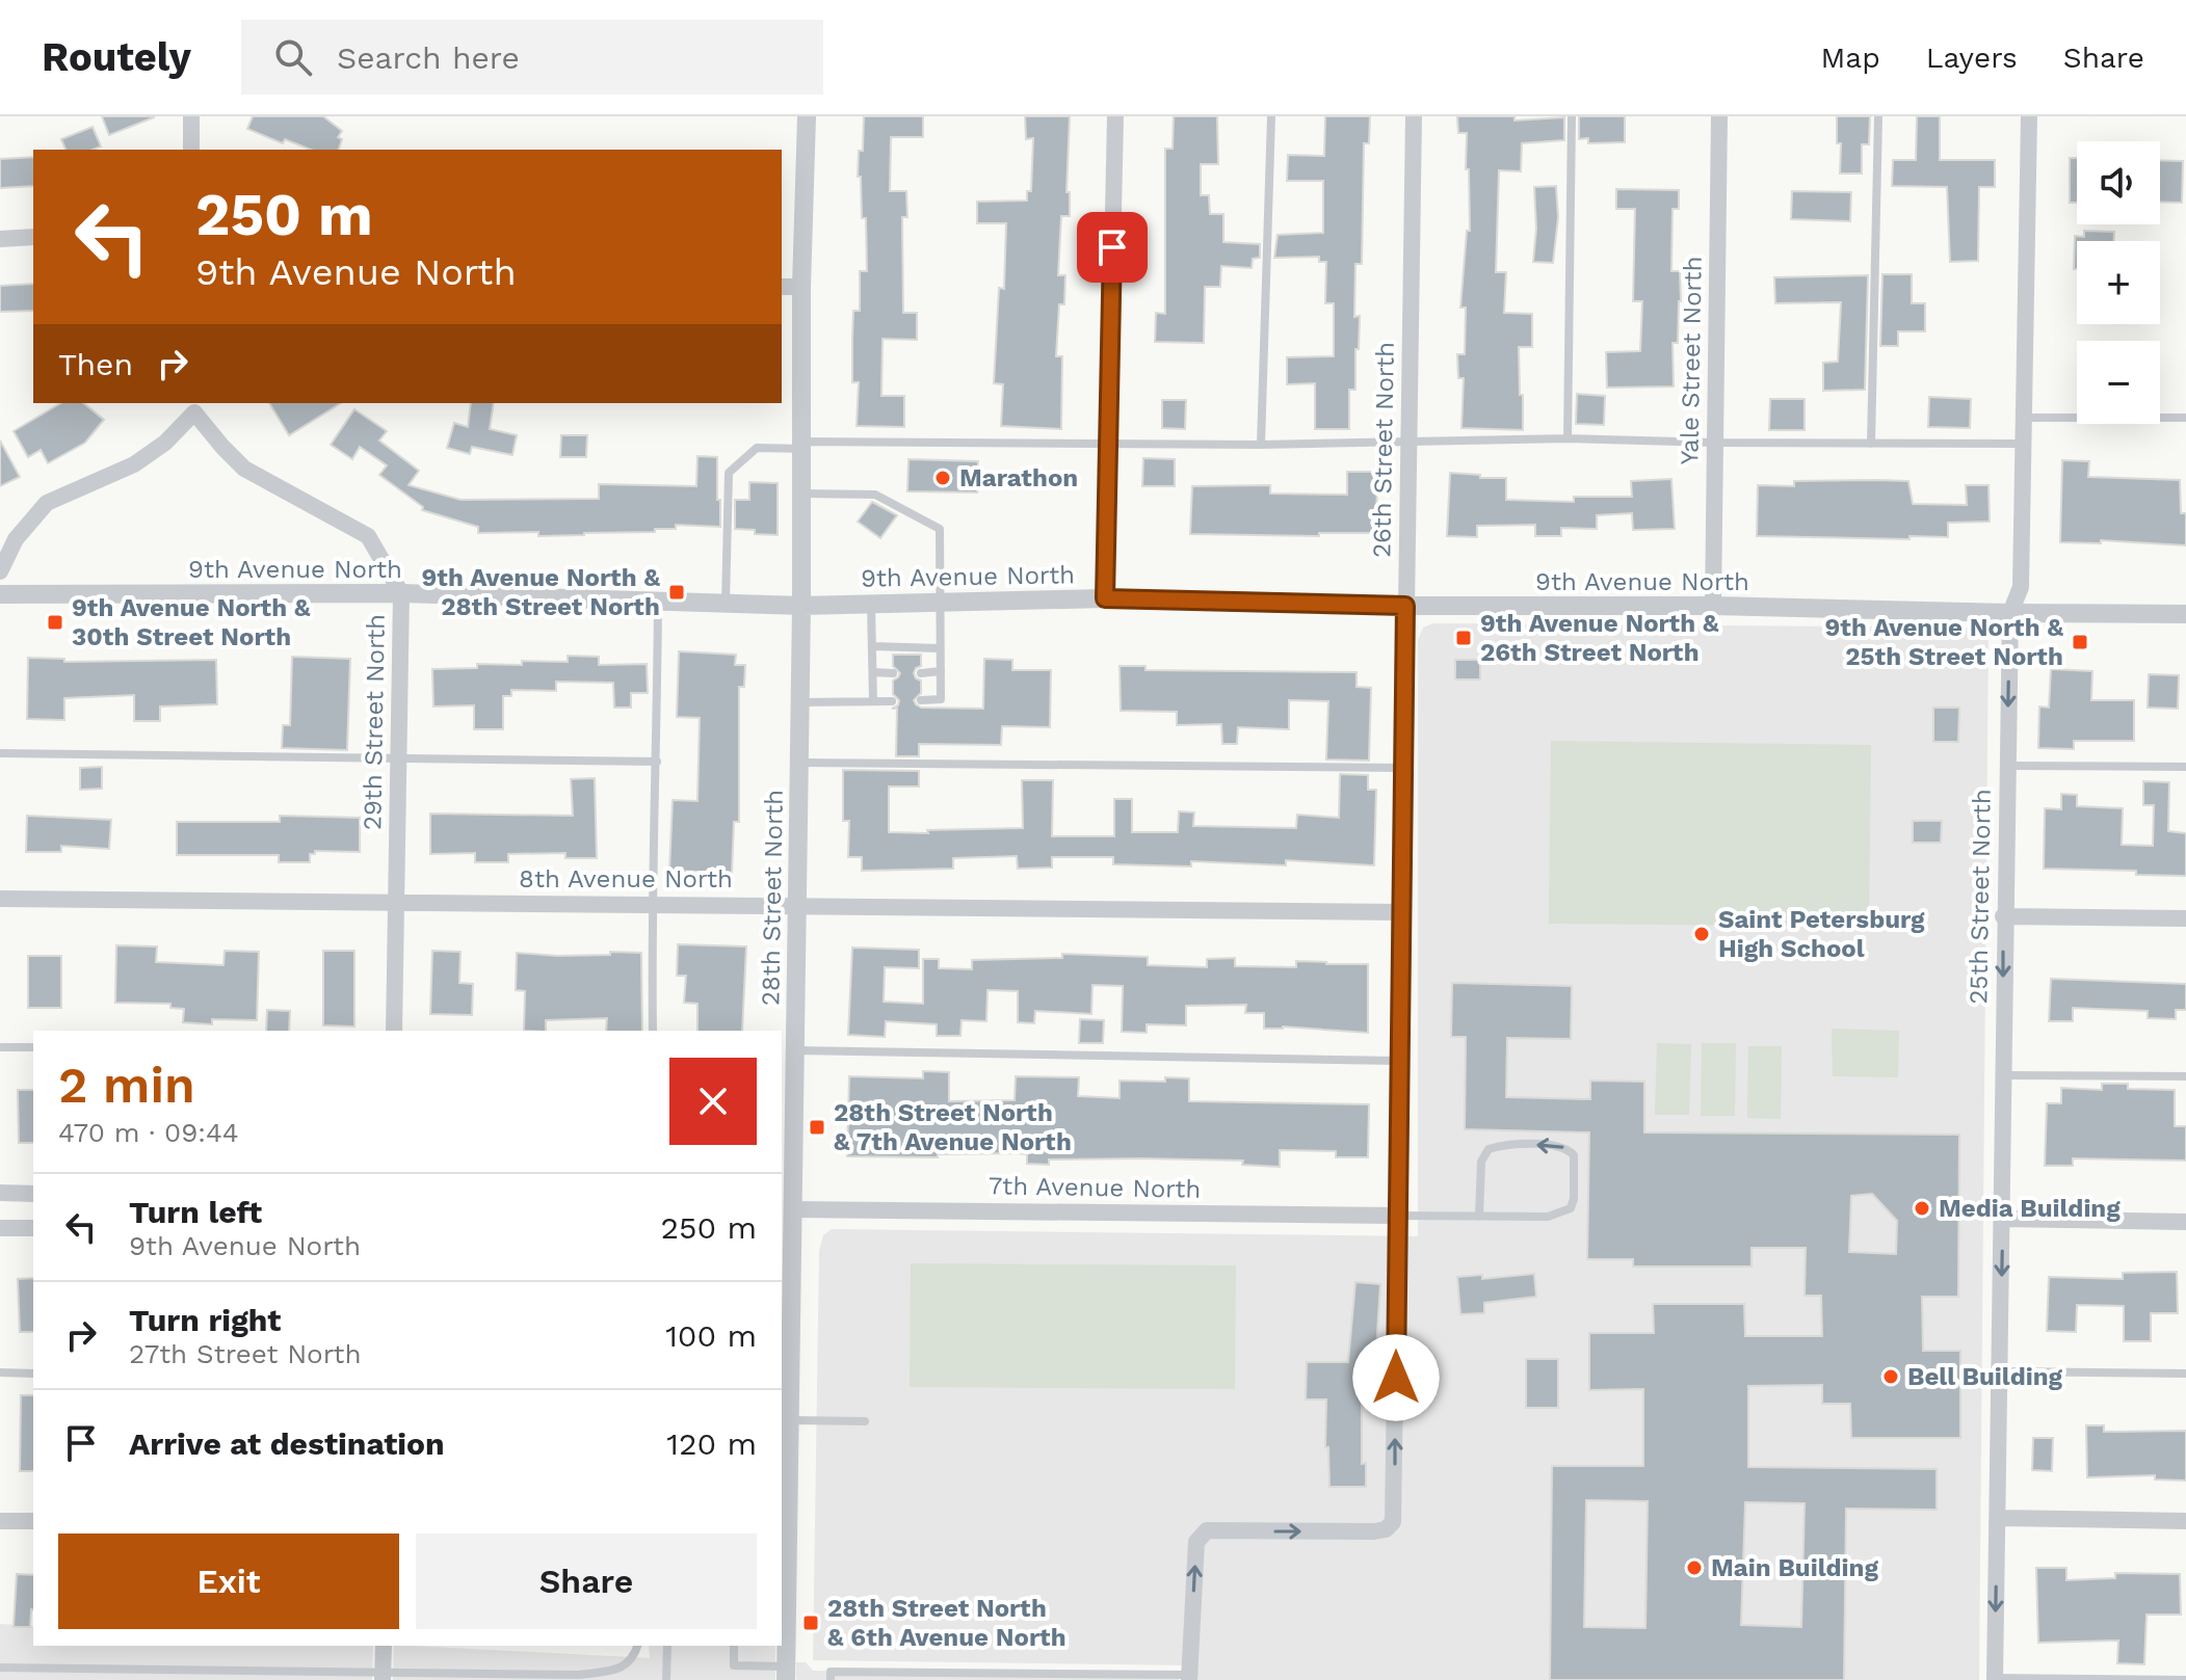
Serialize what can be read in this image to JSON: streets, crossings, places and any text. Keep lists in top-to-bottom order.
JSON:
{
  "streets": {
    "street": [
      "Yale Street North",
      "26th Street North",
      "9th Avenue North",
      "29th Street North",
      "8th Avenue North",
      "25th Street North",
      "28th Street North",
      "7th Avenue North"
    ]
  },
  "crossings": [
    ["Yale Street North", "9th Avenue North"],
    ["26th Street North", "9th Avenue North"],
    ["26th Street North", "8th Avenue North"],
    ["26th Street North", "7th Avenue North"],
    ["9th Avenue North", "29th Street North"],
    ["9th Avenue North", "25th Street North"],
    ["9th Avenue North", "28th Street North"],
    ["29th Street North", "8th Avenue North"],
    ["8th Avenue North", "28th Street North"],
    ["28th Street North", "7th Avenue North"]
  ],
  "one_way": ["25th Street North"],
  "places": {
    "other": [
      "Marathon",
      "Saint Petersburg High School",
      "Media Building",
      "Bell Building",
      "Main Building"
    ],
    "transit": [
      "9th Avenue North & 28th Street North",
      "9th Avenue North & 30th Street North",
      "9th Avenue North & 26th Street North",
      "9th Avenue North & 25th Street North",
      "28th Street North & 7th Avenue North",
      "28th Street North & 6th Avenue North"
    ]
  },
  "page": {
    "header": "Routely",
    "search": "Search here",
    "nav": ["Map", "Layers", "Share"],
    "map_buttons": ["+", "−"],
    "turn": ["250 m", "9th Avenue North"],
    "then": "Then",
    "heading": ["2 min", "470 m · 09:44"],
    "list": [
      {
        "name": "Turn left",
        "note": "9th Avenue North",
        "value": "250 m"
      },
      {
        "name": "Turn right",
        "note": "27th Street North",
        "value": "100 m"
      },
      {
        "name": "Arrive at destination",
        "value": "120 m"
      }
    ],
    "buttons": ["Exit", "Share"]
  }
}
